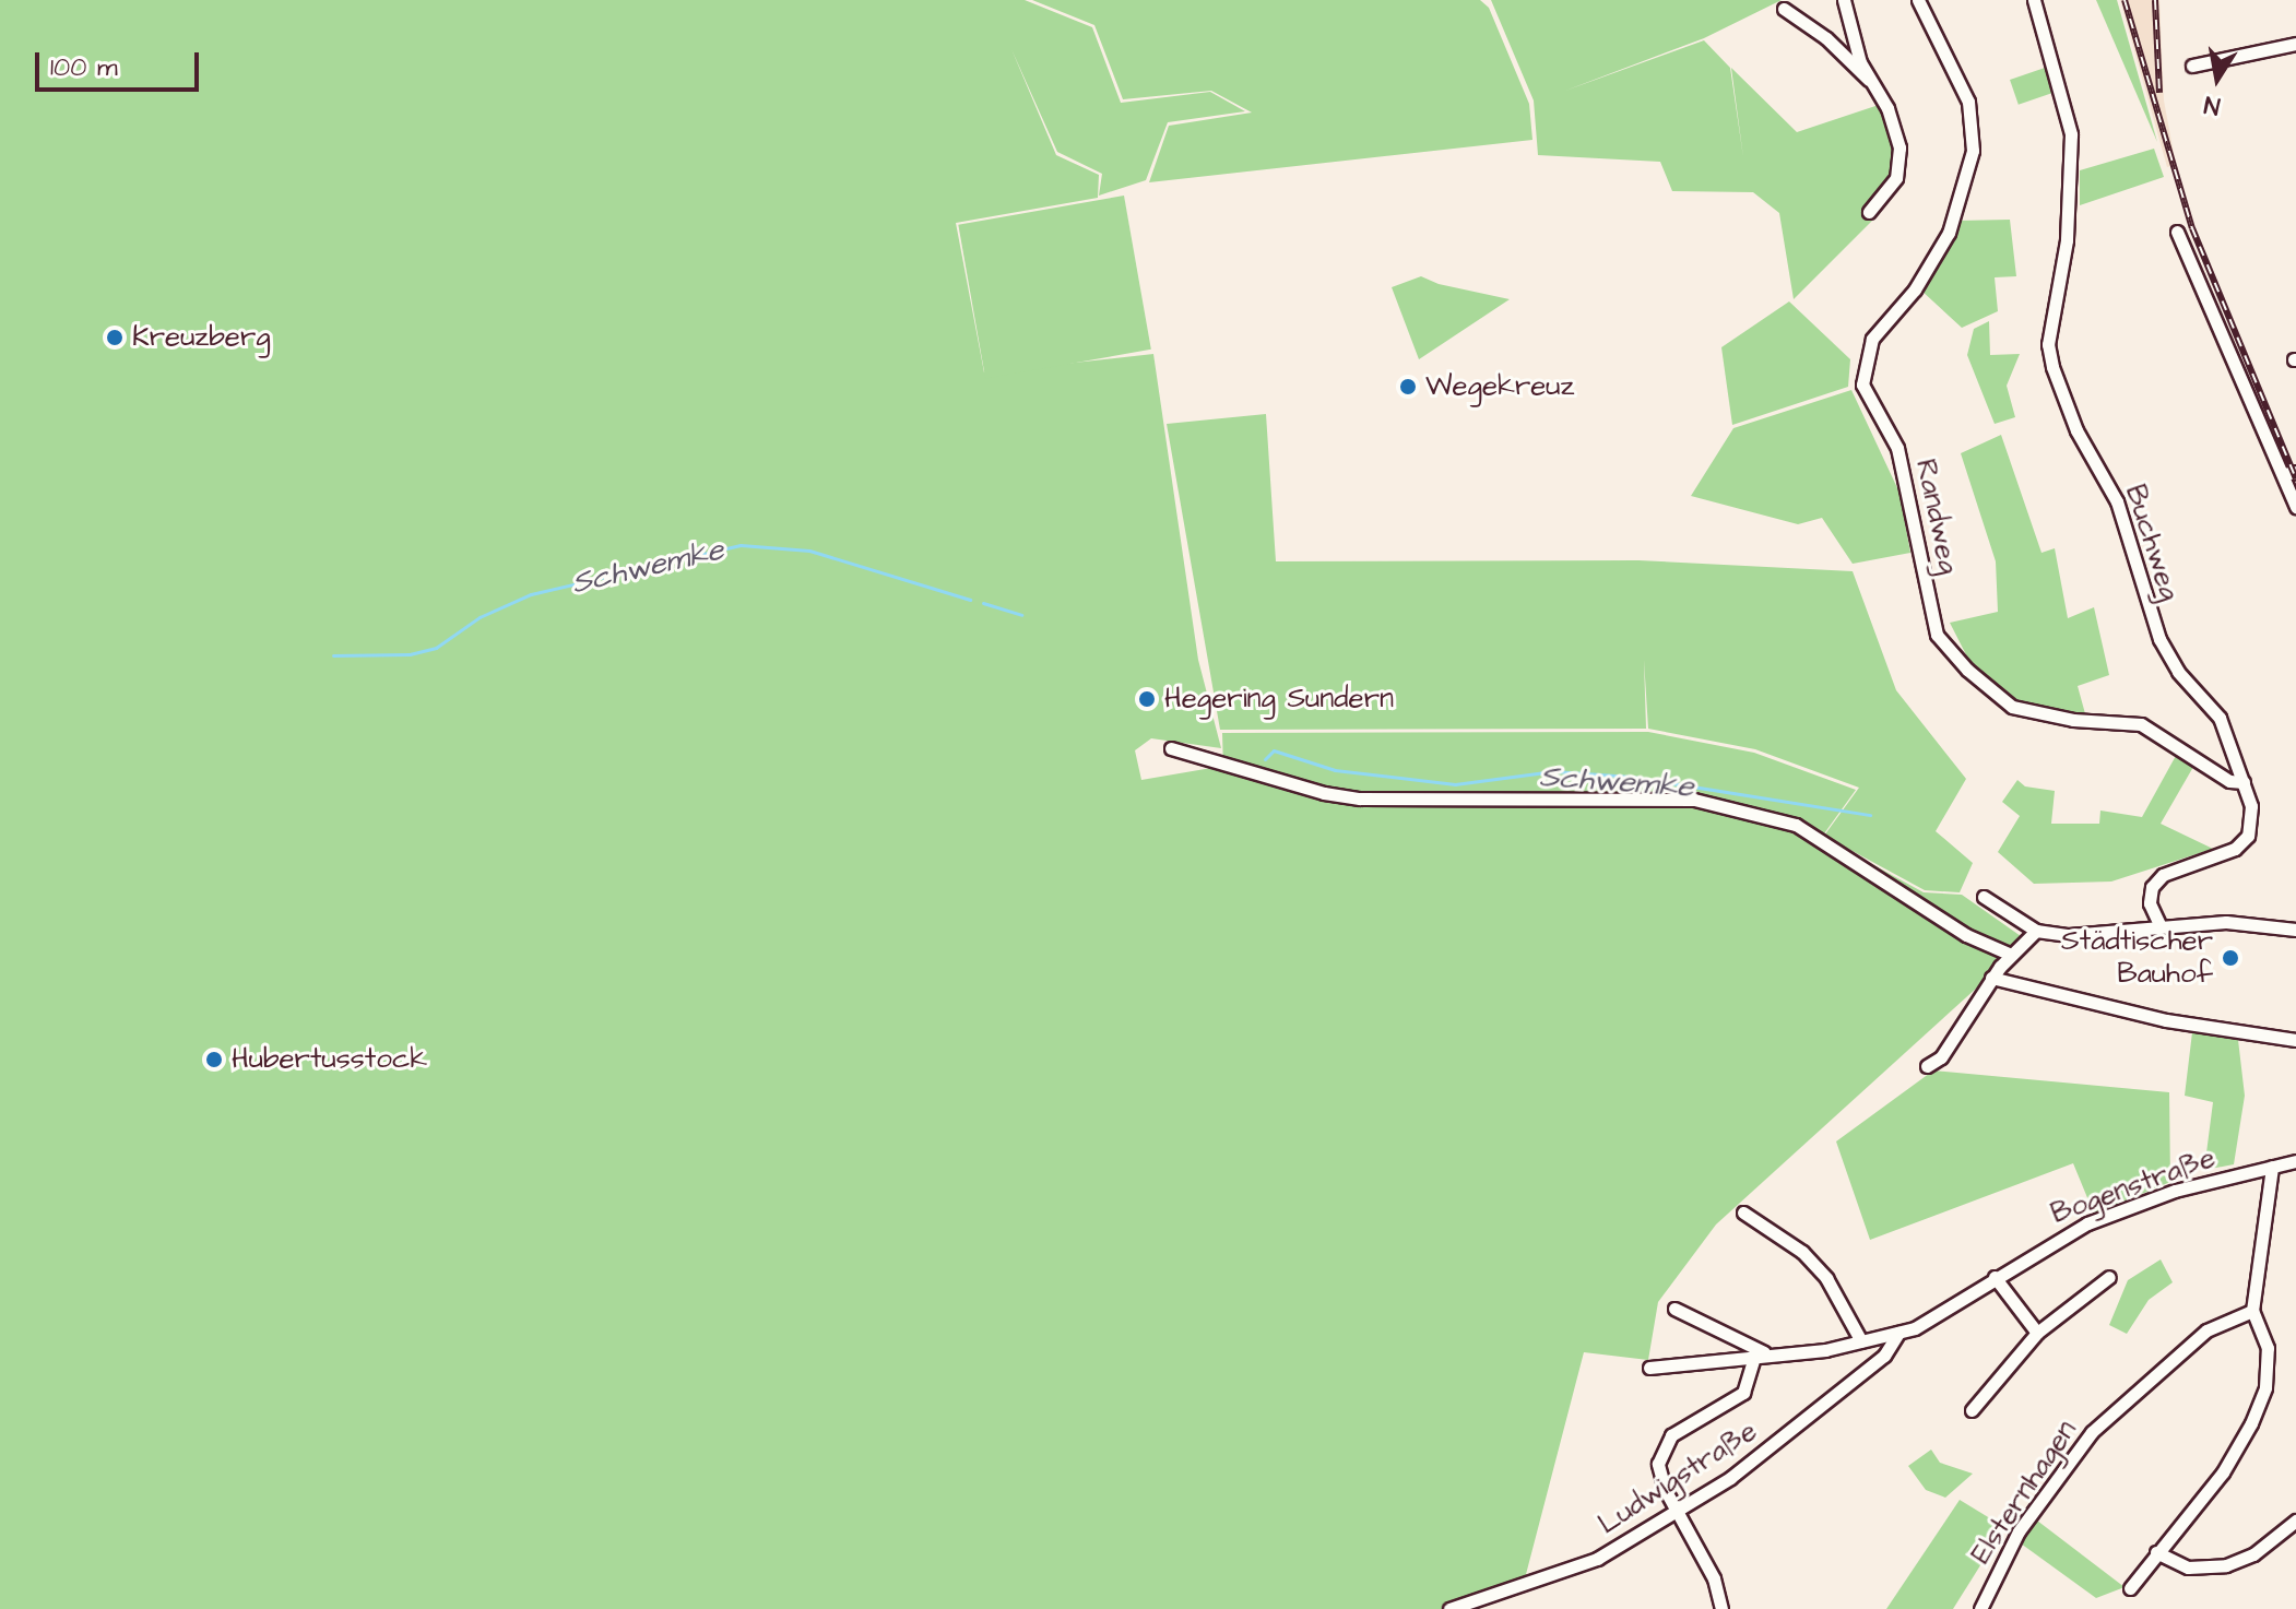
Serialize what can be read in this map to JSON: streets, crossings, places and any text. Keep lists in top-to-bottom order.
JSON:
{
  "streets": {
    "street": [
      "Randweg",
      "Buchweg",
      "Bogenstraße",
      "Ludwigstraße",
      "Elsternhagen"
    ]
  },
  "crossings": [
    ["Randweg", "Buchweg"],
    ["Bogenstraße", "Ludwigstraße"]
  ],
  "water": ["Schwemke"],
  "places": [
    "Kreuzberg",
    "Wegekreuz",
    "Hegering Sundern",
    "Städtischer Bauhof",
    "Hubertusstock"
  ],
  "scale_bar": "100 m",
  "north": "bottom"
}
